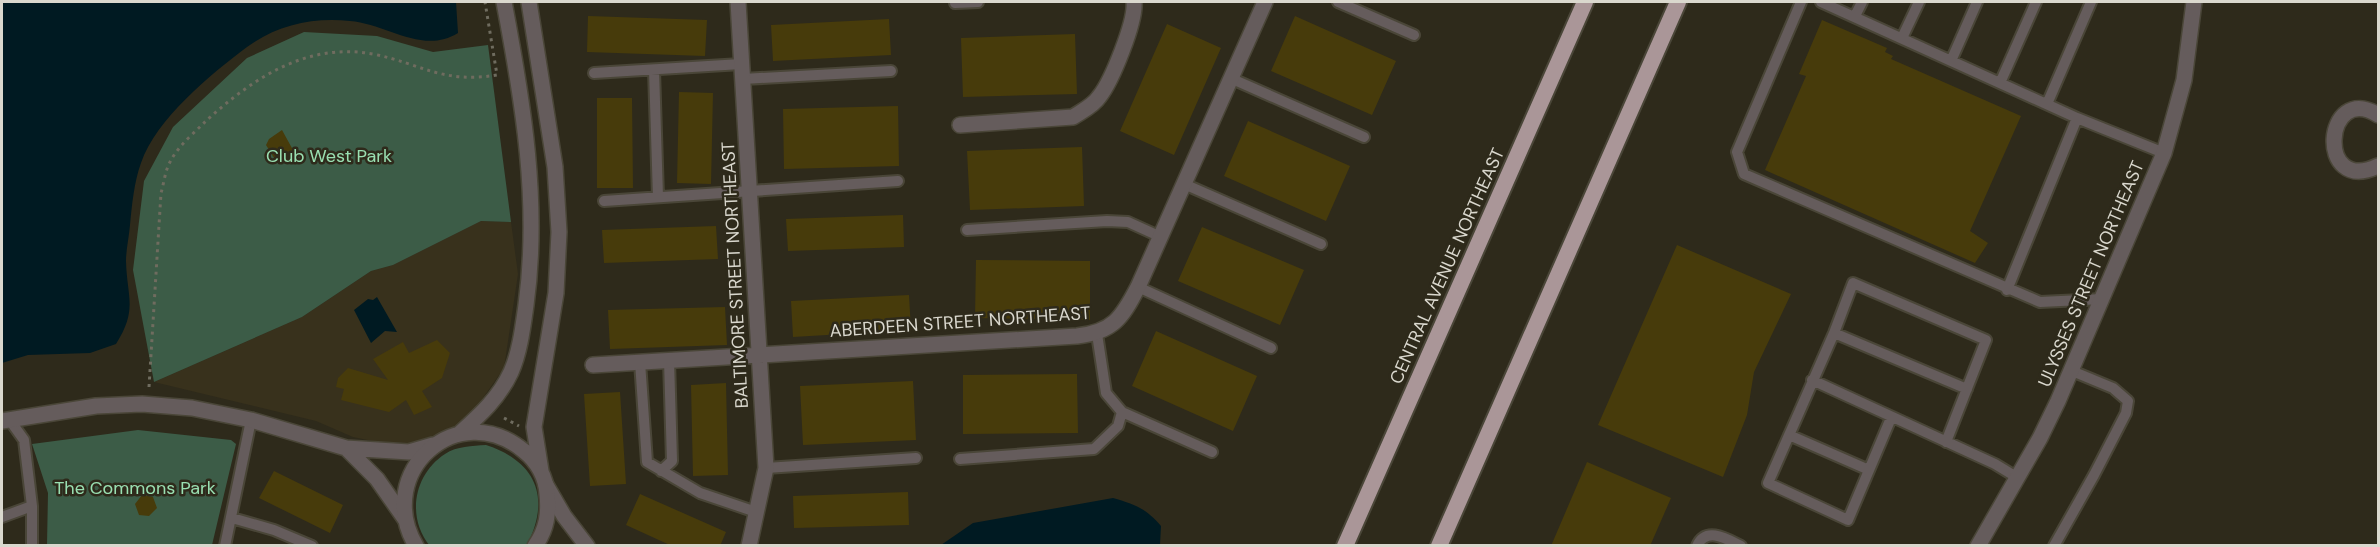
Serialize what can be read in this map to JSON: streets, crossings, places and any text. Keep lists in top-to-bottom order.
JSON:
{
  "streets": {
    "highway": ["CENTRAL AVENUE NORTHEAST"],
    "street": ["ULYSSES STREET NORTHEAST", "BALTIMORE STREET NORTHEAST", "ABERDEEN STREET NORTHEAST"]
  },
  "crossings": [
    ["BALTIMORE STREET NORTHEAST", "ABERDEEN STREET NORTHEAST"]
  ],
  "parks": ["Club West Park", "The Commons Park"]
}
